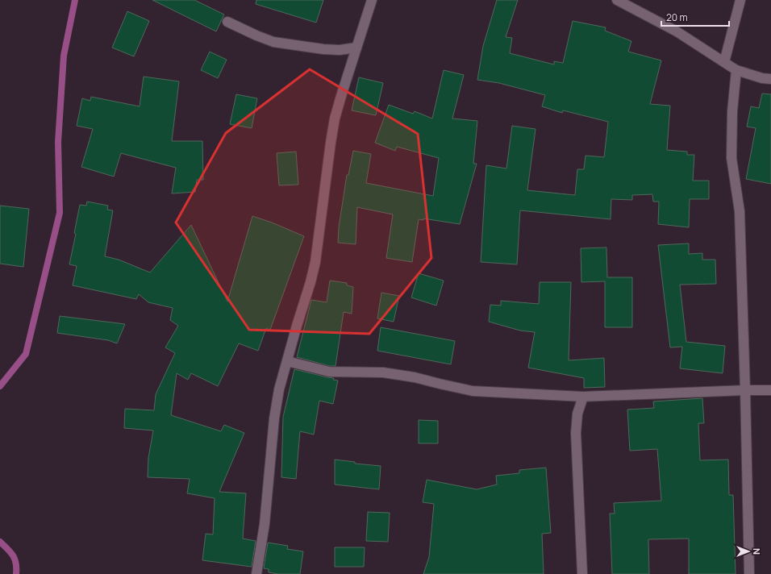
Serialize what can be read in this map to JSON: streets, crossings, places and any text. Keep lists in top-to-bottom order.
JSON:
{
  "scale_bar": "20 m",
  "north": "right"
}
